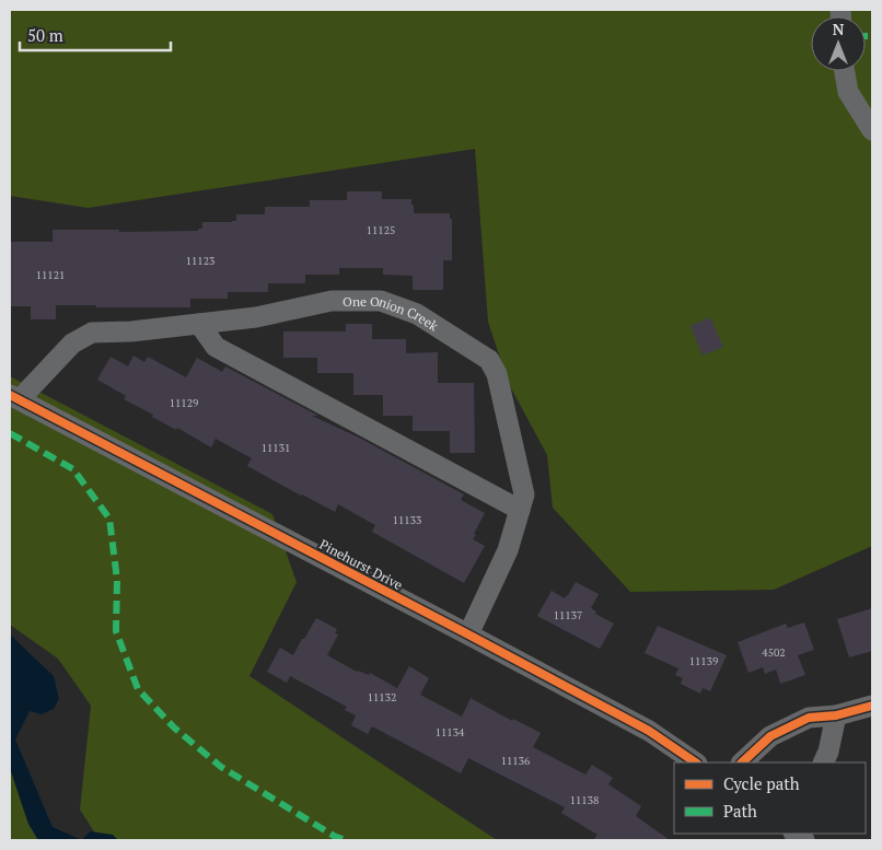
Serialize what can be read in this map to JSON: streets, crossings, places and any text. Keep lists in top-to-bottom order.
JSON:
{
  "streets": {
    "street": ["One Onion Creek", "Pinehurst Drive"]
  },
  "crossings": [
    ["One Onion Creek", "Pinehurst Drive"]
  ],
  "house_numbers": [
    "11125",
    "11123",
    "11121",
    "11129",
    "11131",
    "11133",
    "11137",
    "4502",
    "11139",
    "11132",
    "11134",
    "11136",
    "11138"
  ],
  "legend": ["Cycle path", "Path"],
  "scale_bar": "50 m",
  "north": "top"
}
